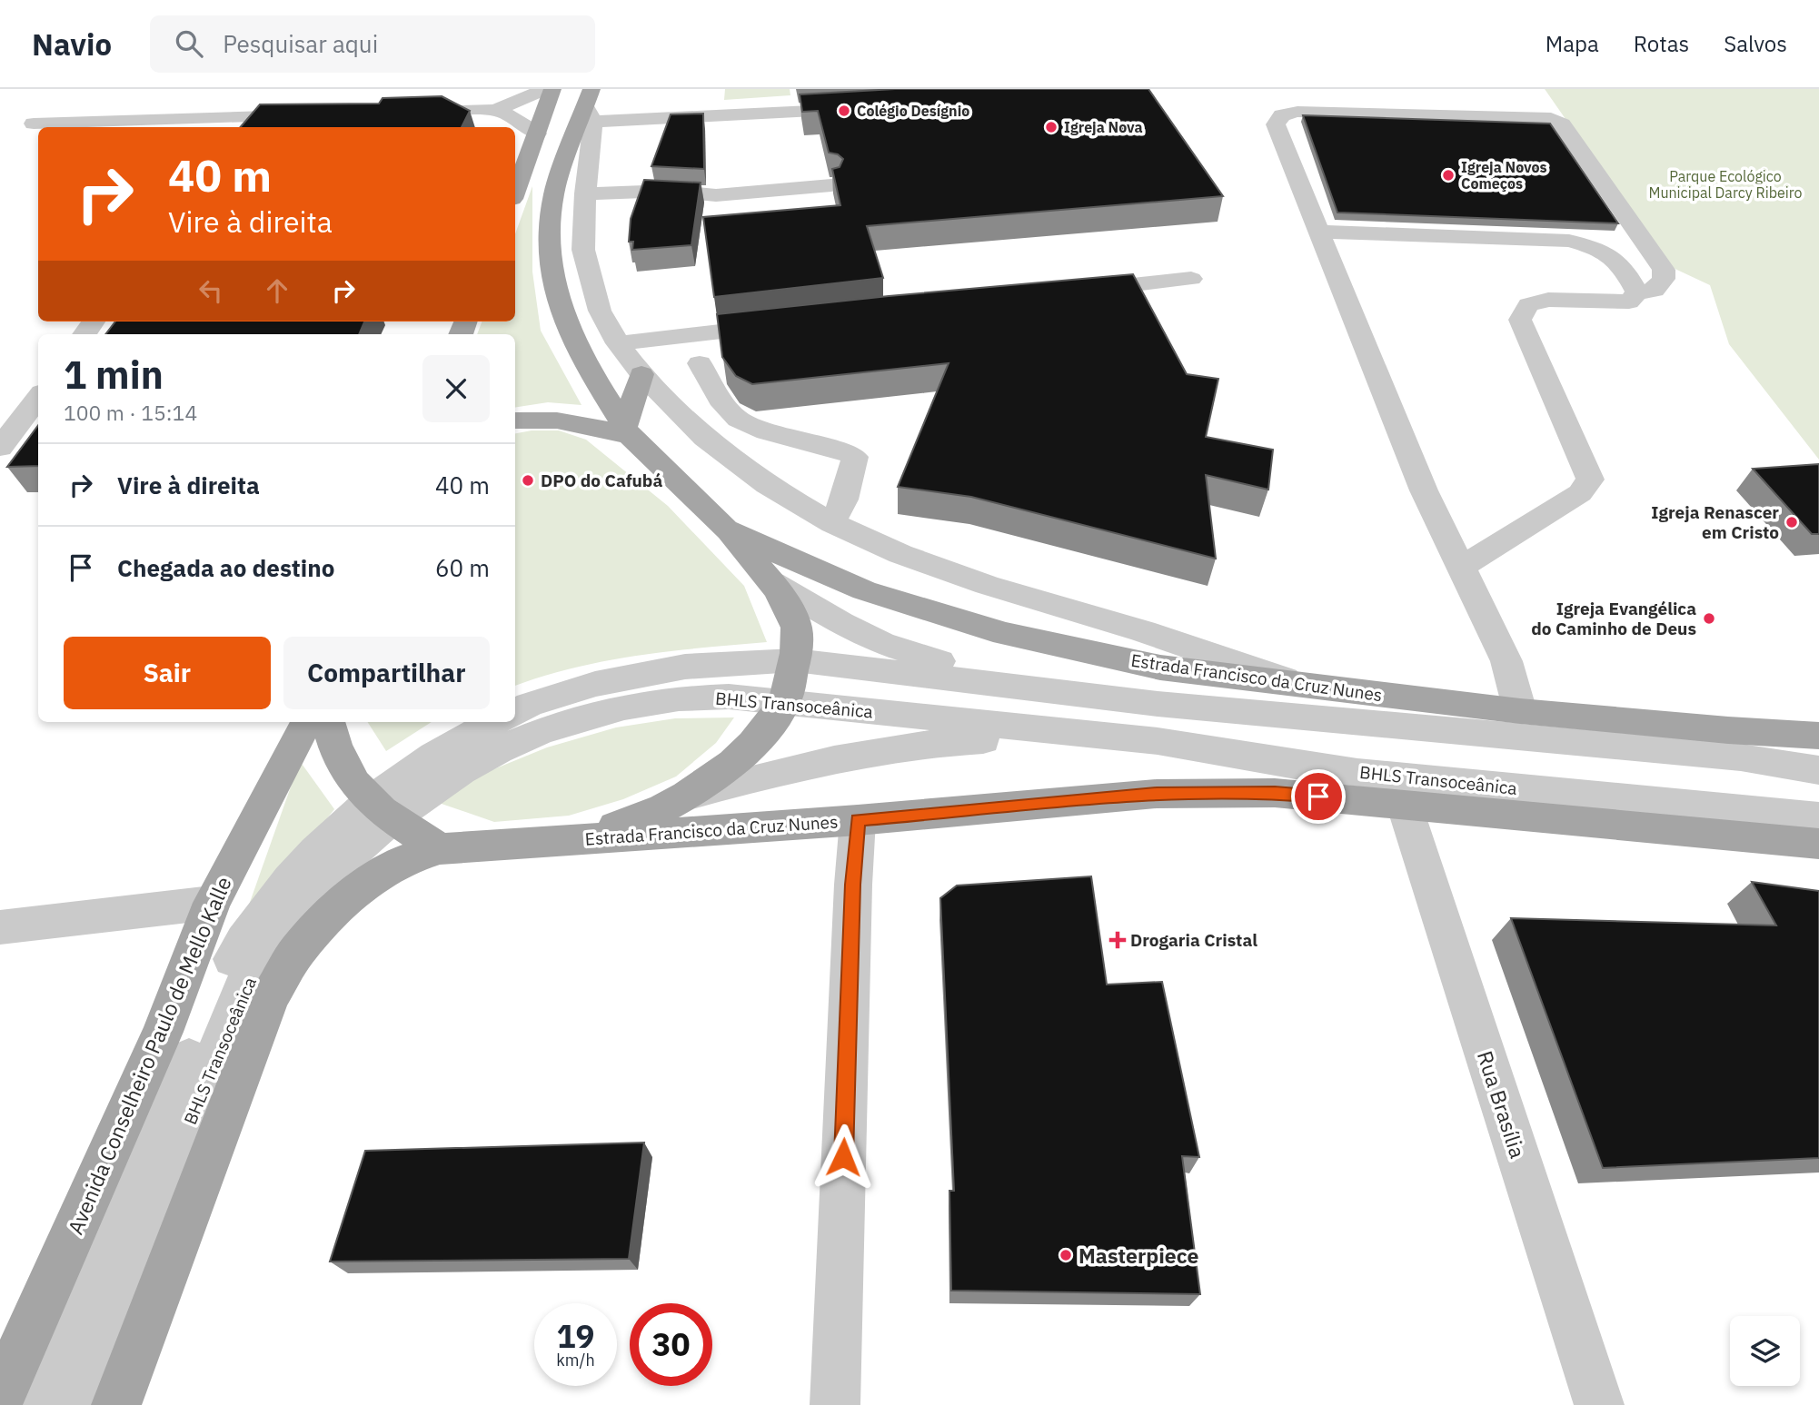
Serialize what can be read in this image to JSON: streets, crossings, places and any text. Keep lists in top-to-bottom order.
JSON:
{
  "streets": {
    "main road": ["Estrada Francisco da Cruz Nunes", "Avenida Conselheiro Paulo de Mello Kalle"],
    "street": ["BHLS Transoceânica", "Rua Brasília"]
  },
  "crossings": [
    ["Estrada Francisco da Cruz Nunes", "Rua Brasília"]
  ],
  "parks": ["Parque Ecológico Municipal Darcy Ribeiro"],
  "places": {
    "other": [
      "Colégio Desígnio",
      "Igreja Nova",
      "Igreja Novos Começos",
      "DPO do Cafubá",
      "Igreja Renascer em Cristo",
      "Igreja Evangélica do Caminho de Deus",
      "Masterpiece"
    ],
    "health": ["Drogaria Cristal"]
  },
  "page": {
    "header": "Navio",
    "search": "Pesquisar aqui",
    "nav": ["Mapa", "Rotas", "Salvos"],
    "turn": ["40 m", "Vire à direita"],
    "heading": ["1 min", "100 m · 15:14"],
    "list": [
      {
        "name": "Vire à direita",
        "value": "40 m"
      },
      {
        "name": "Chegada ao destino",
        "value": "60 m"
      }
    ],
    "buttons": ["Sair", "Compartilhar"],
    "speed": "19 km/h",
    "limit": "30"
  }
}
